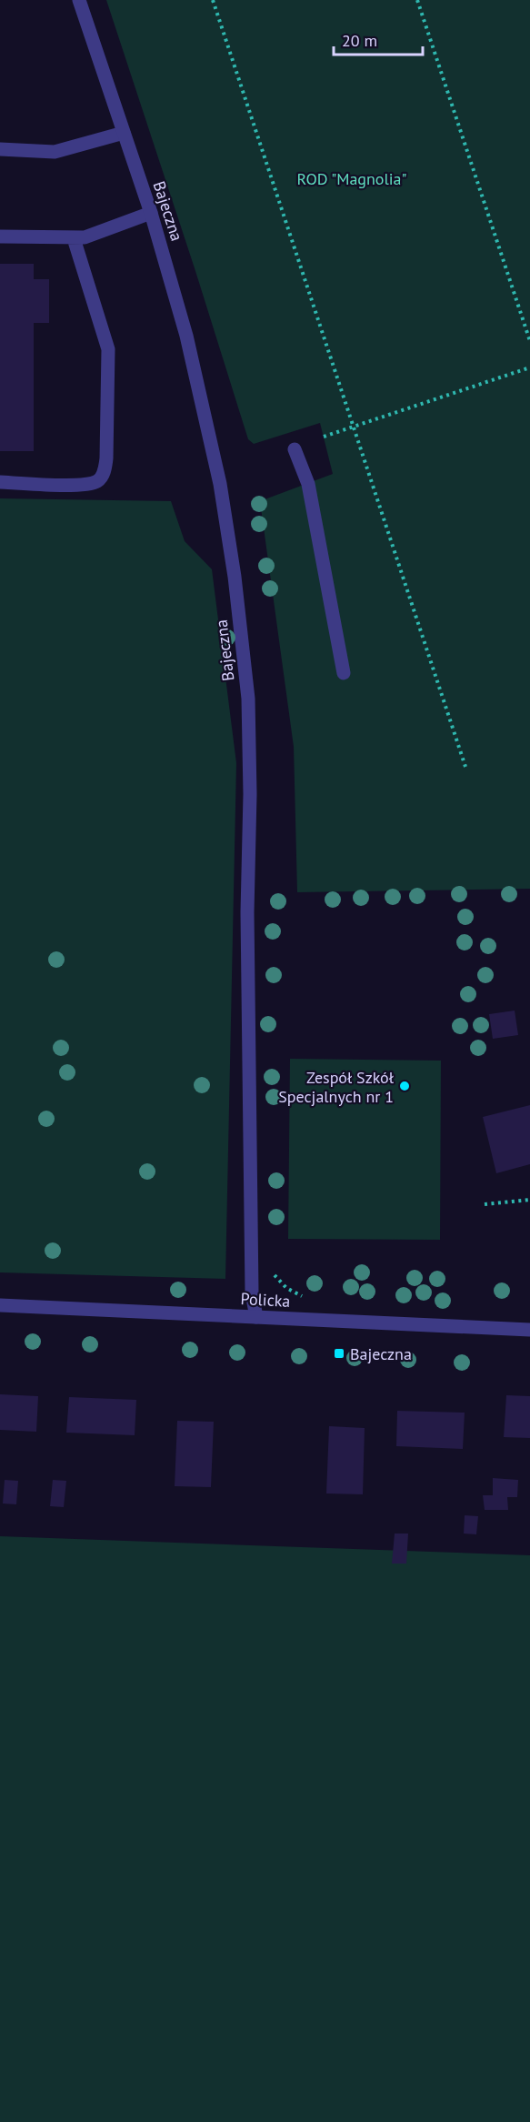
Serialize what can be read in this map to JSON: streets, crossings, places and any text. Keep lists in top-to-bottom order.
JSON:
{
  "streets": {
    "street": ["Bajeczna", "Policka"]
  },
  "crossings": [
    ["Bajeczna", "Policka"]
  ],
  "parks": ["ROD \"Magnolia\""],
  "places": {
    "other": ["Zespół Szkół Specjalnych nr 1"],
    "transit": ["Bajeczna"]
  },
  "scale_bar": "20 m"
}
